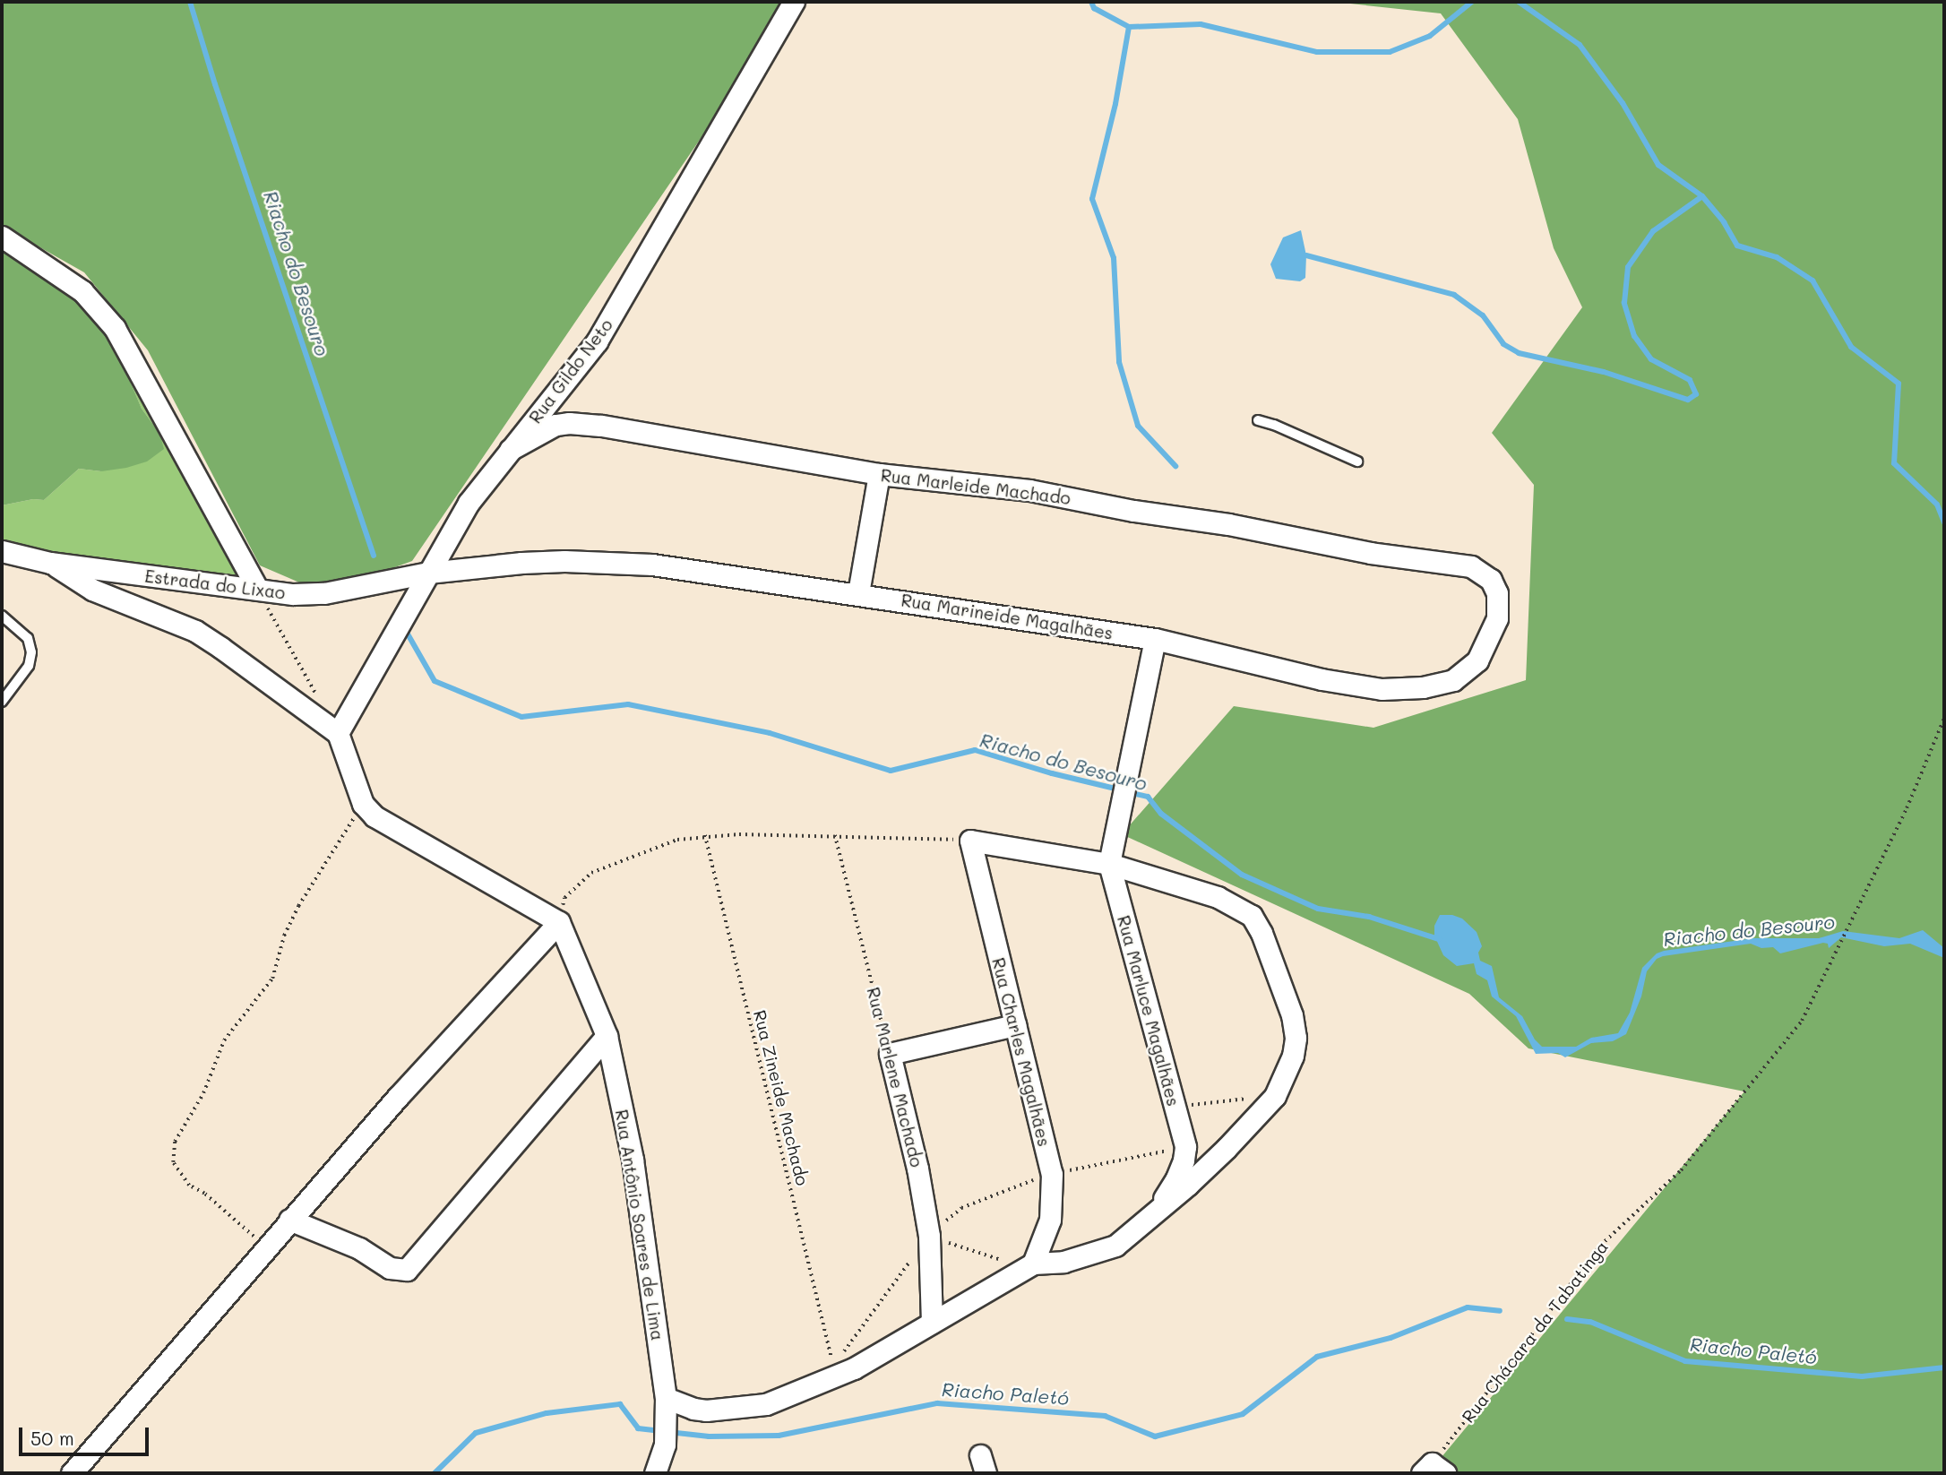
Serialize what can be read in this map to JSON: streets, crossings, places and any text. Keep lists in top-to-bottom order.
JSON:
{
  "streets": {
    "street": [
      "Rua Gildo Neto",
      "Rua Marleide Machado",
      "Estrada do Lixao",
      "Rua Marineide Magalhães",
      "Rua Marluce Magalhães",
      "Rua Charles Magalhães",
      "Rua Marlene Machado",
      "Rua Antônio Soares de Lima"
    ],
    "path": ["Rua Zineide Machado", "Rua Chácara da Tabatinga"]
  },
  "crossings": [
    ["Rua Gildo Neto", "Rua Marleide Machado"],
    ["Rua Gildo Neto", "Estrada do Lixao"],
    ["Rua Gildo Neto", "Rua Marineide Magalhães"],
    ["Rua Marleide Machado", "Rua Marineide Magalhães"],
    ["Estrada do Lixao", "Rua Marineide Magalhães"],
    ["Rua Marineide Magalhães", "Rua Marluce Magalhães"]
  ],
  "water": ["Riacho do Besouro", "Riacho Paletó"],
  "scale_bar": "50 m"
}
